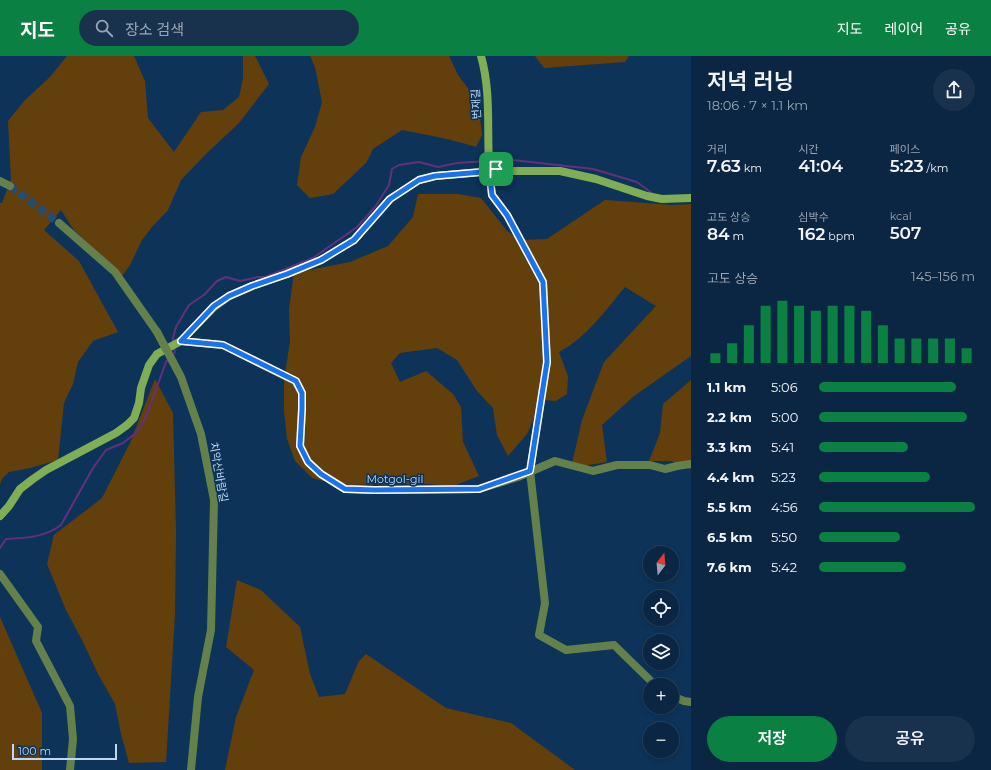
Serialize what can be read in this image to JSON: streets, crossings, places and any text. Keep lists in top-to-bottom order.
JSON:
{
  "streets": {
    "street": ["번재길", "치악산바람길", "Motgol-gil"]
  },
  "scale_bar": "100 m",
  "north": "top",
  "page": {
    "header": "지도",
    "search": "장소 검색",
    "nav": ["지도", "레이어", "공유"],
    "heading": ["저녁 러닝", "18:06 · 7 × 1.1 km"],
    "stats": [
      ["거리", "7.63 km"],
      ["시간", "41:04"],
      ["페이스", "5:23 /km"],
      ["고도 상승", "84 m"],
      ["심박수", "162 bpm"],
      ["kcal", "507"]
    ],
    "chart": ["고도 상승", "145–156 m"],
    "list": [
      {
        "name": "1.1 km",
        "note": "5:06"
      },
      {
        "name": "2.2 km",
        "note": "5:00"
      },
      {
        "name": "3.3 km",
        "note": "5:41"
      },
      {
        "name": "4.4 km",
        "note": "5:23"
      },
      {
        "name": "5.5 km",
        "note": "4:56"
      },
      {
        "name": "6.5 km",
        "note": "5:50"
      },
      {
        "name": "7.6 km",
        "note": "5:42"
      }
    ],
    "map_buttons": ["+", "−"],
    "buttons": ["저장", "공유"],
    "scale": "100 m"
  }
}
